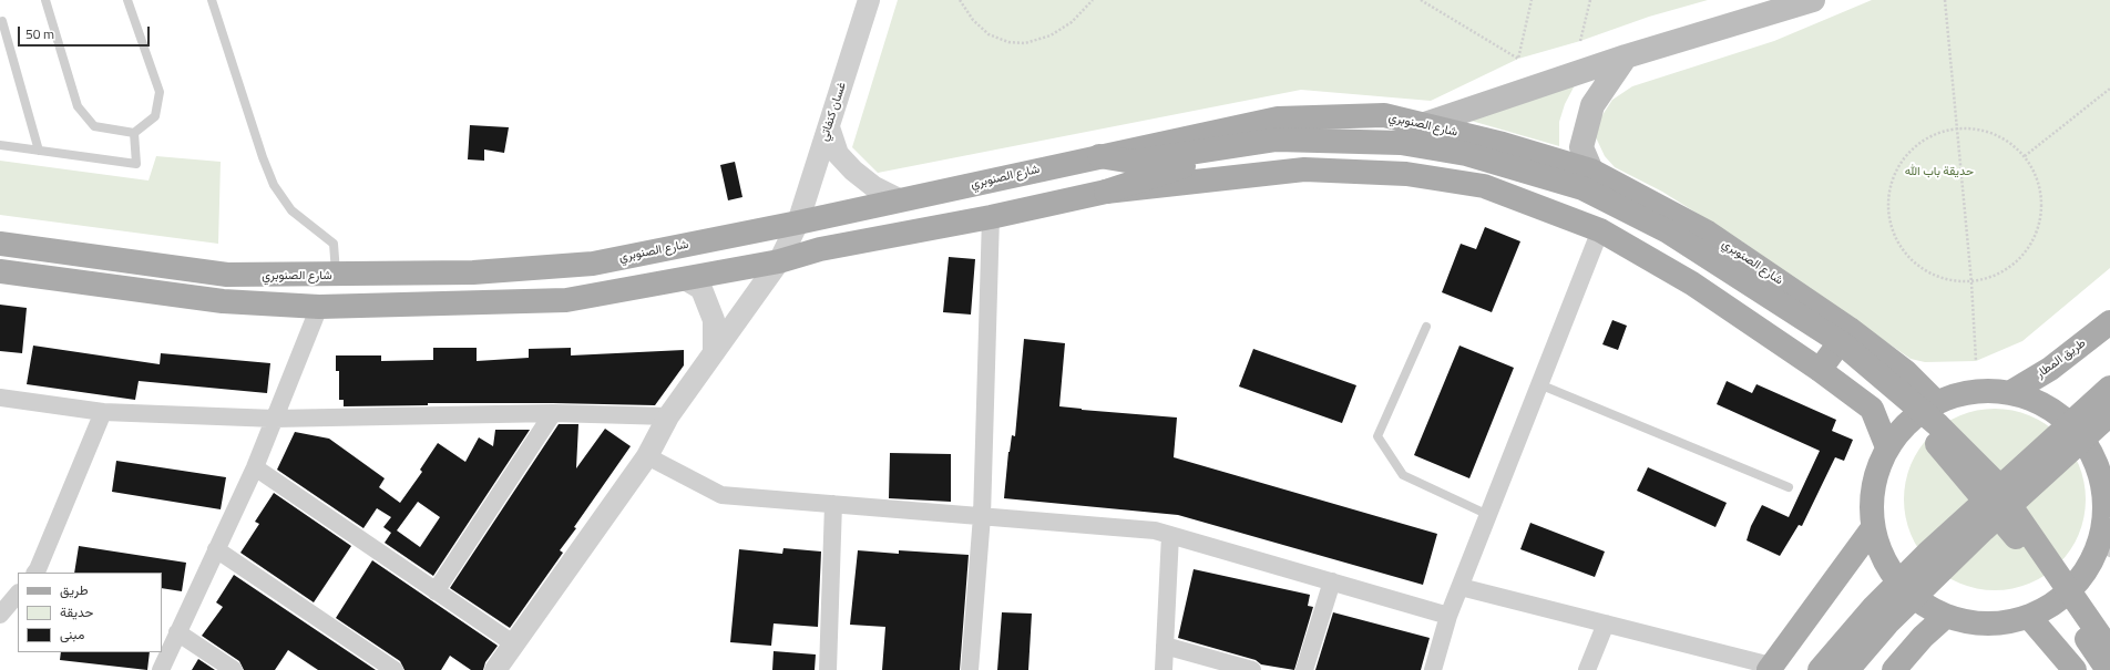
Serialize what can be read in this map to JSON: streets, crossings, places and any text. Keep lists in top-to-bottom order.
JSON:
{
  "streets": {
    "main road": ["شارع الصنوبري", "طريق المطار"],
    "street": ["غسان كنفاتي"]
  },
  "crossings": [
    ["غسان كنفاتي", "شارع الصنوبري"]
  ],
  "parks": ["حديقة باب الله"],
  "legend": ["طريق", "حديقة", "مبنى"],
  "scale_bar": "50 m"
}
